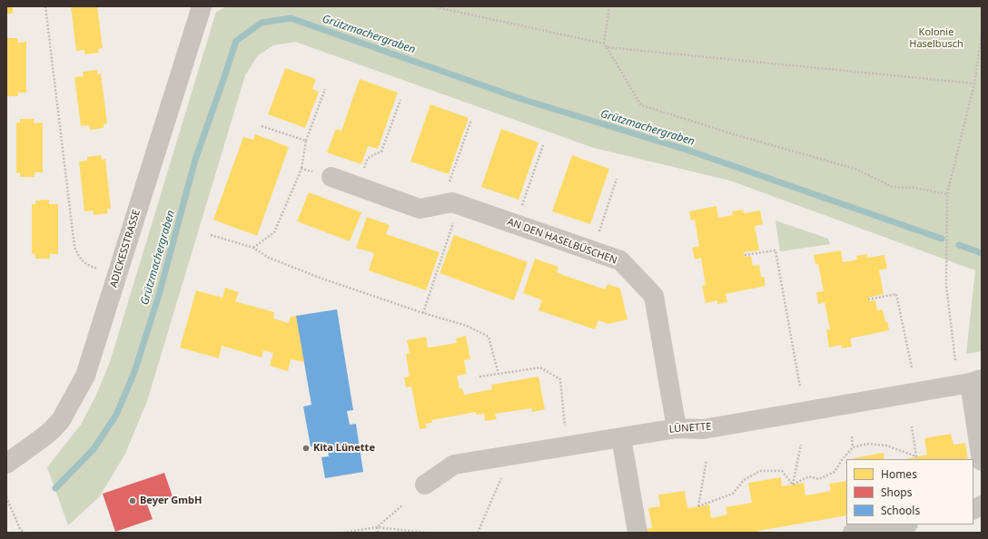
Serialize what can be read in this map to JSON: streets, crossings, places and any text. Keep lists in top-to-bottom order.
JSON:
{
  "streets": {
    "street": ["AN DEN HASELBÜSCHEN", "ADICKESSTRASSE", "LÜNETTE"]
  },
  "crossings": [
    ["AN DEN HASELBÜSCHEN", "LÜNETTE"]
  ],
  "water": ["Grützmachergraben"],
  "parks": ["Kolonie Haselbusch"],
  "places": ["Kita Lünette", "Beyer GmbH"],
  "legend": ["Homes", "Shops", "Schools"]
}
